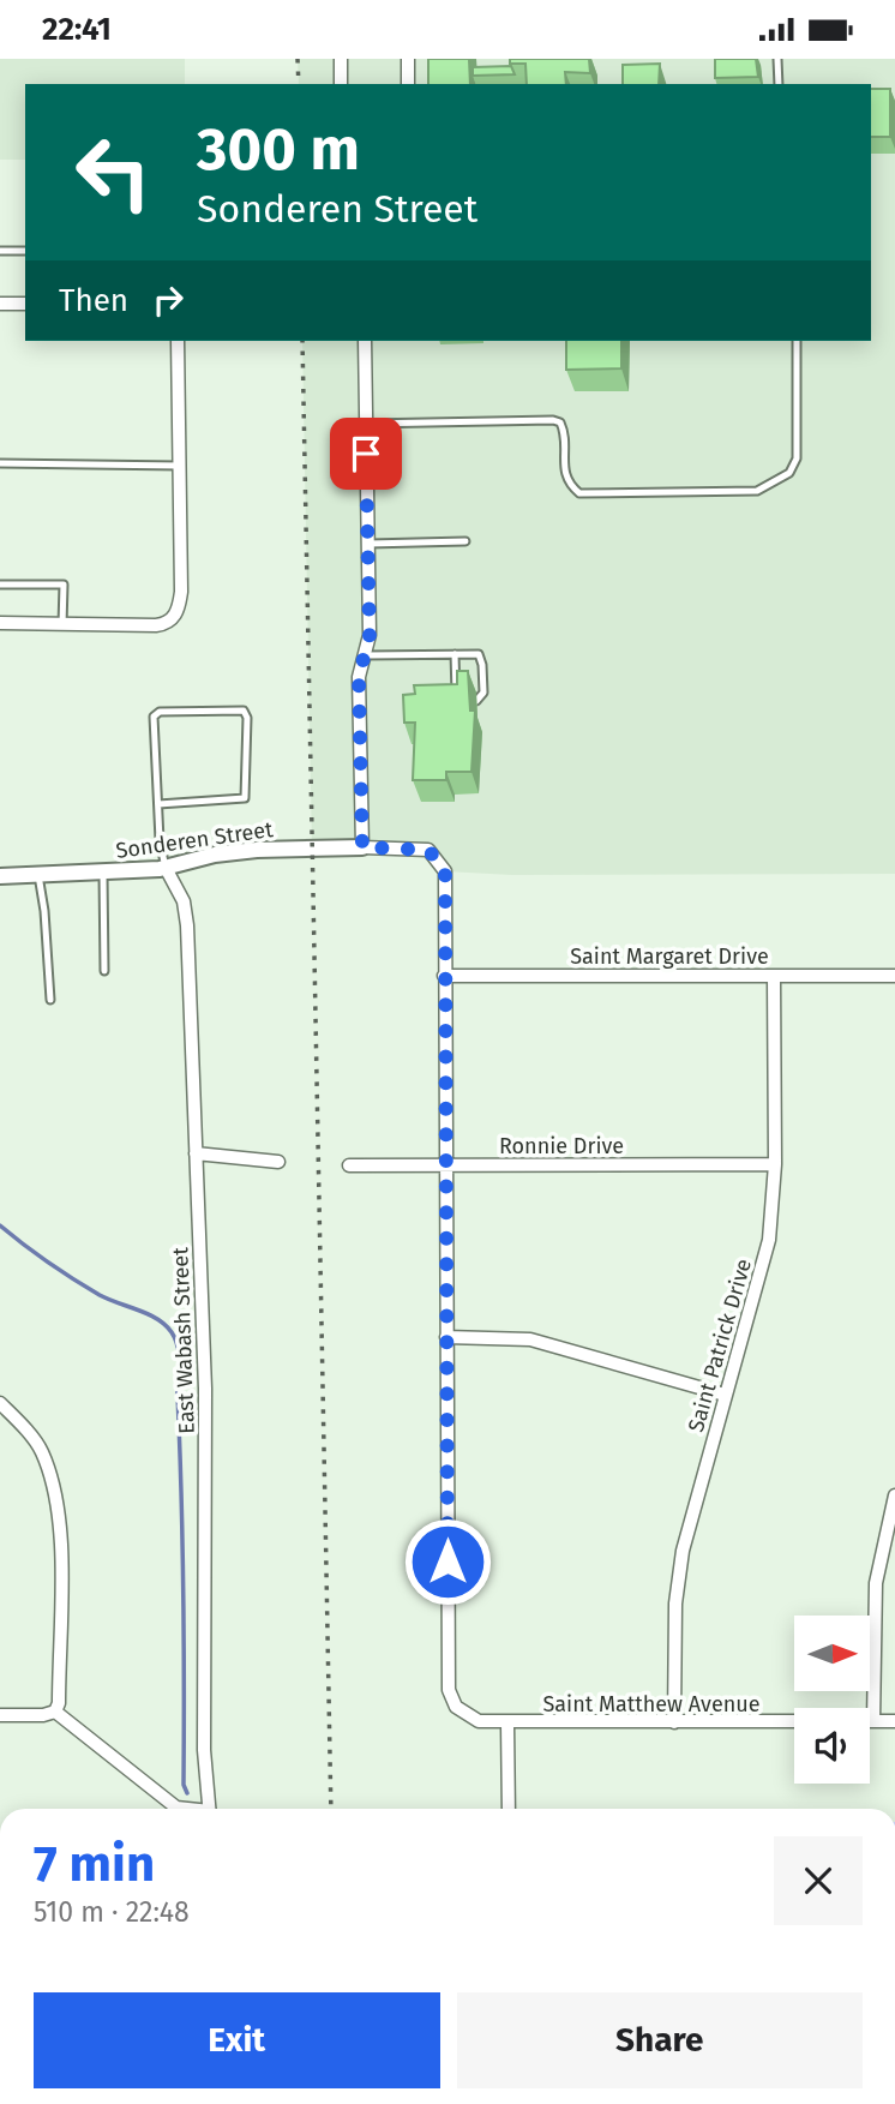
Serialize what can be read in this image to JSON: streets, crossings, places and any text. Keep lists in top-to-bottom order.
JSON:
{
  "streets": {
    "street": [
      "Sonderen Street",
      "Saint Margaret Drive",
      "Ronnie Drive",
      "East Wabash Street",
      "Saint Patrick Drive",
      "Saint Matthew Avenue"
    ]
  },
  "crossings": [
    ["Sonderen Street", "East Wabash Street"],
    ["Sonderen Street", "Saint Matthew Avenue"],
    ["Saint Margaret Drive", "Saint Patrick Drive"],
    ["Saint Margaret Drive", "Saint Matthew Avenue"],
    ["Ronnie Drive", "Saint Patrick Drive"],
    ["Ronnie Drive", "Saint Matthew Avenue"],
    ["Saint Patrick Drive", "Saint Matthew Avenue"]
  ],
  "north": "right",
  "page": {
    "status": "22:41",
    "turn": ["300 m", "Sonderen Street"],
    "then": "Then",
    "heading": ["7 min", "510 m · 22:48"],
    "buttons": ["Exit", "Share"]
  }
}
